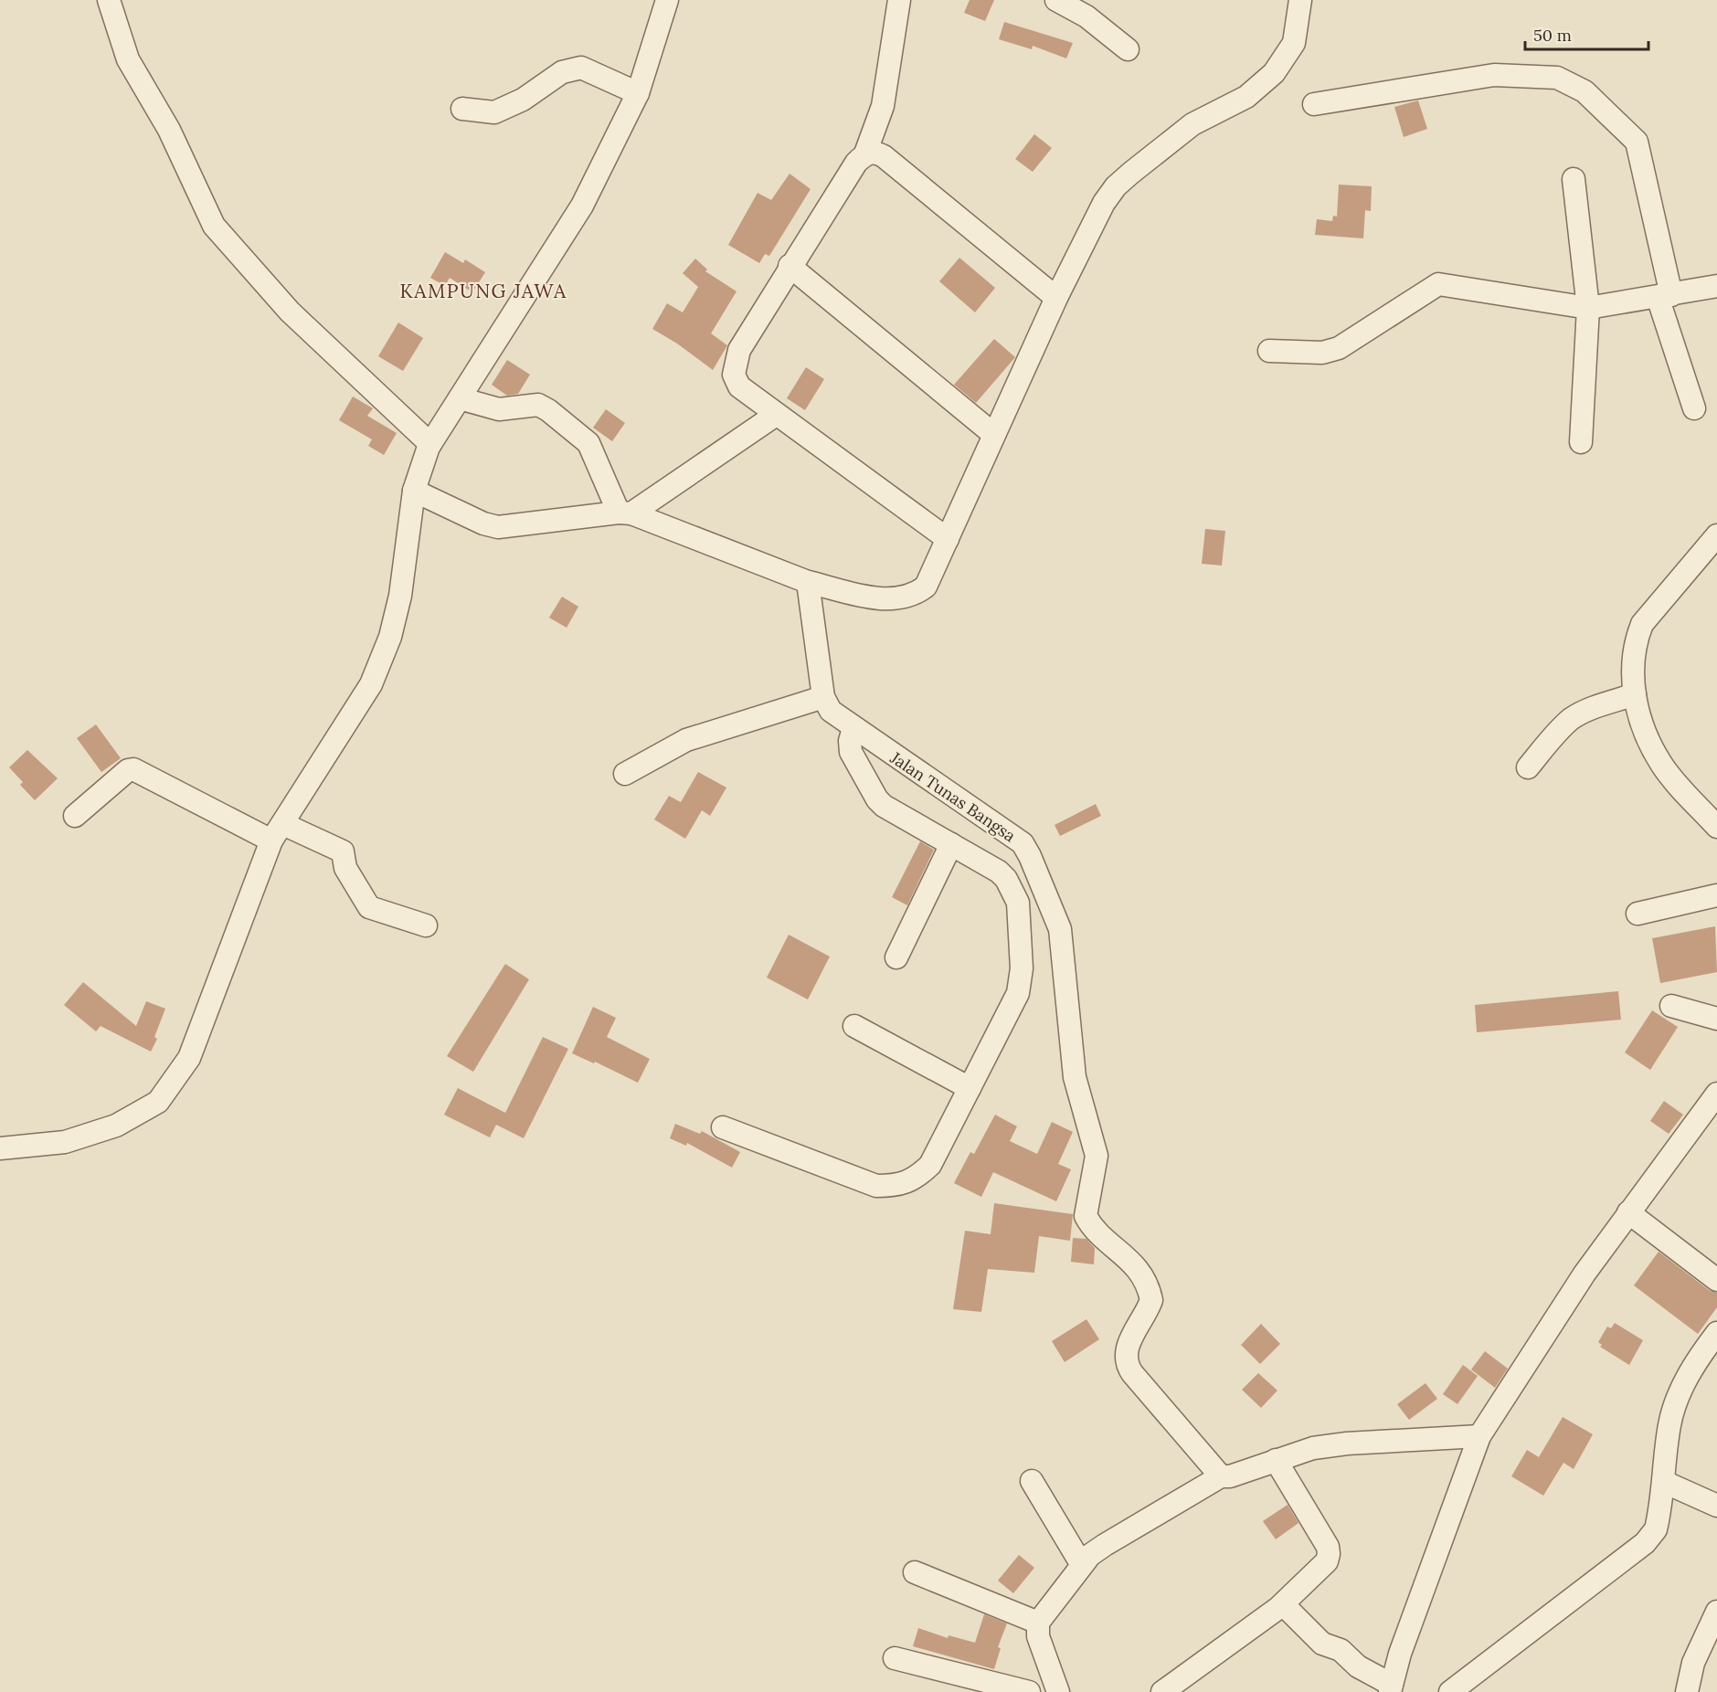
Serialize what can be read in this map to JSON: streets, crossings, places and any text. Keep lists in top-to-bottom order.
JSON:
{
  "streets": {
    "street": ["Jalan Tunas Bangsa"]
  },
  "districts": ["KAMPUNG JAWA"],
  "scale_bar": "50 m"
}
